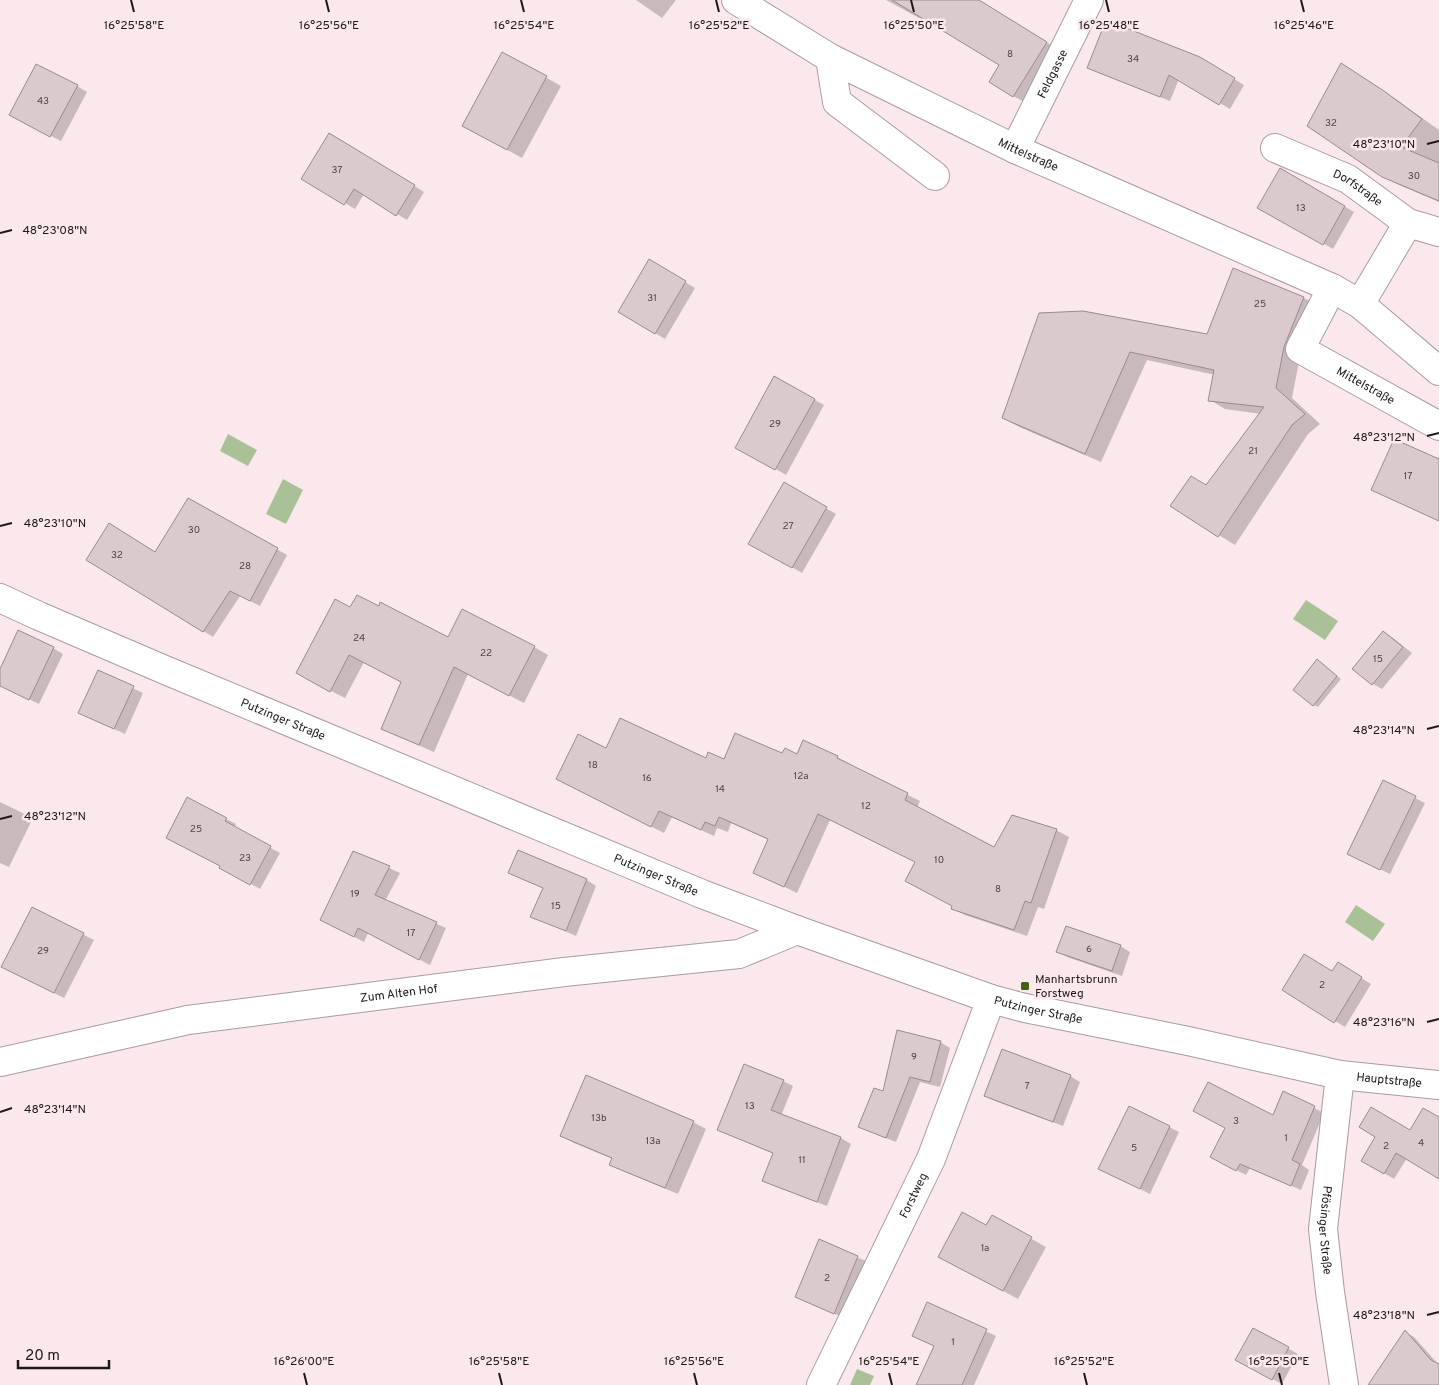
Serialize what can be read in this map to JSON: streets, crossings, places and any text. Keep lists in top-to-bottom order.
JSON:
{
  "streets": {
    "street": [
      "Feldgasse",
      "Mittelstraße",
      "Dorfstraße",
      "Putzinger Straße",
      "Zum Alten Hof",
      "Hauptstraße",
      "Forstweg",
      "Pfösinger Straße"
    ]
  },
  "crossings": [
    ["Feldgasse", "Mittelstraße"],
    ["Putzinger Straße", "Zum Alten Hof"],
    ["Putzinger Straße", "Hauptstraße"],
    ["Putzinger Straße", "Forstweg"],
    ["Putzinger Straße", "Pfösinger Straße"],
    ["Hauptstraße", "Pfösinger Straße"]
  ],
  "places": {
    "transit": ["Manhartsbrunn Forstweg"]
  },
  "house_numbers": [
    "8",
    "34",
    "43",
    "32",
    "37",
    "30",
    "13",
    "31",
    "25",
    "29",
    "21",
    "17",
    "27",
    "30",
    "32",
    "28",
    "24",
    "22",
    "15",
    "18",
    "12a",
    "16",
    "14",
    "12",
    "25",
    "23",
    "10",
    "8",
    "19",
    "15",
    "17",
    "6",
    "29",
    "2",
    "9",
    "7",
    "13",
    "13b",
    "3",
    "1",
    "13a",
    "4",
    "2",
    "5",
    "11",
    "1a",
    "2",
    "1"
  ],
  "scale_bar": "20 m",
  "coordinates": [
    "16°25'58\"E",
    "16°25'56\"E",
    "16°25'54\"E",
    "16°25'52\"E",
    "16°25'50\"E",
    "16°25'48\"E",
    "16°25'46\"E",
    "48°23'10\"N",
    "48°23'08\"N",
    "48°23'12\"N",
    "48°23'14\"N",
    "48°23'16\"N",
    "48°23'18\"N",
    "16°26'00\"E"
  ]
}
